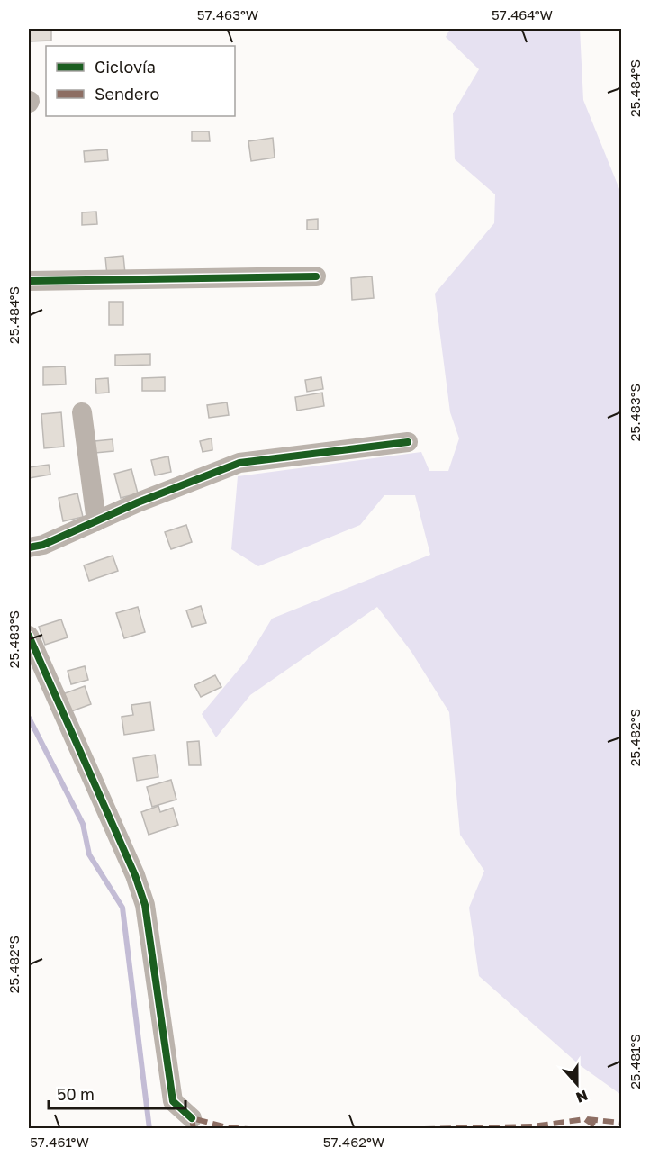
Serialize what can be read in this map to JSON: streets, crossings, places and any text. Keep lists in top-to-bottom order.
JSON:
{
  "legend": ["Ciclovía", "Sendero"],
  "scale_bar": "50 m",
  "north": "bottom",
  "coordinates": [
    "57.463°W",
    "57.464°W",
    "25.484°S",
    "25.483°S",
    "25.482°S",
    "25.481°S",
    "57.461°W",
    "57.462°W"
  ]
}
